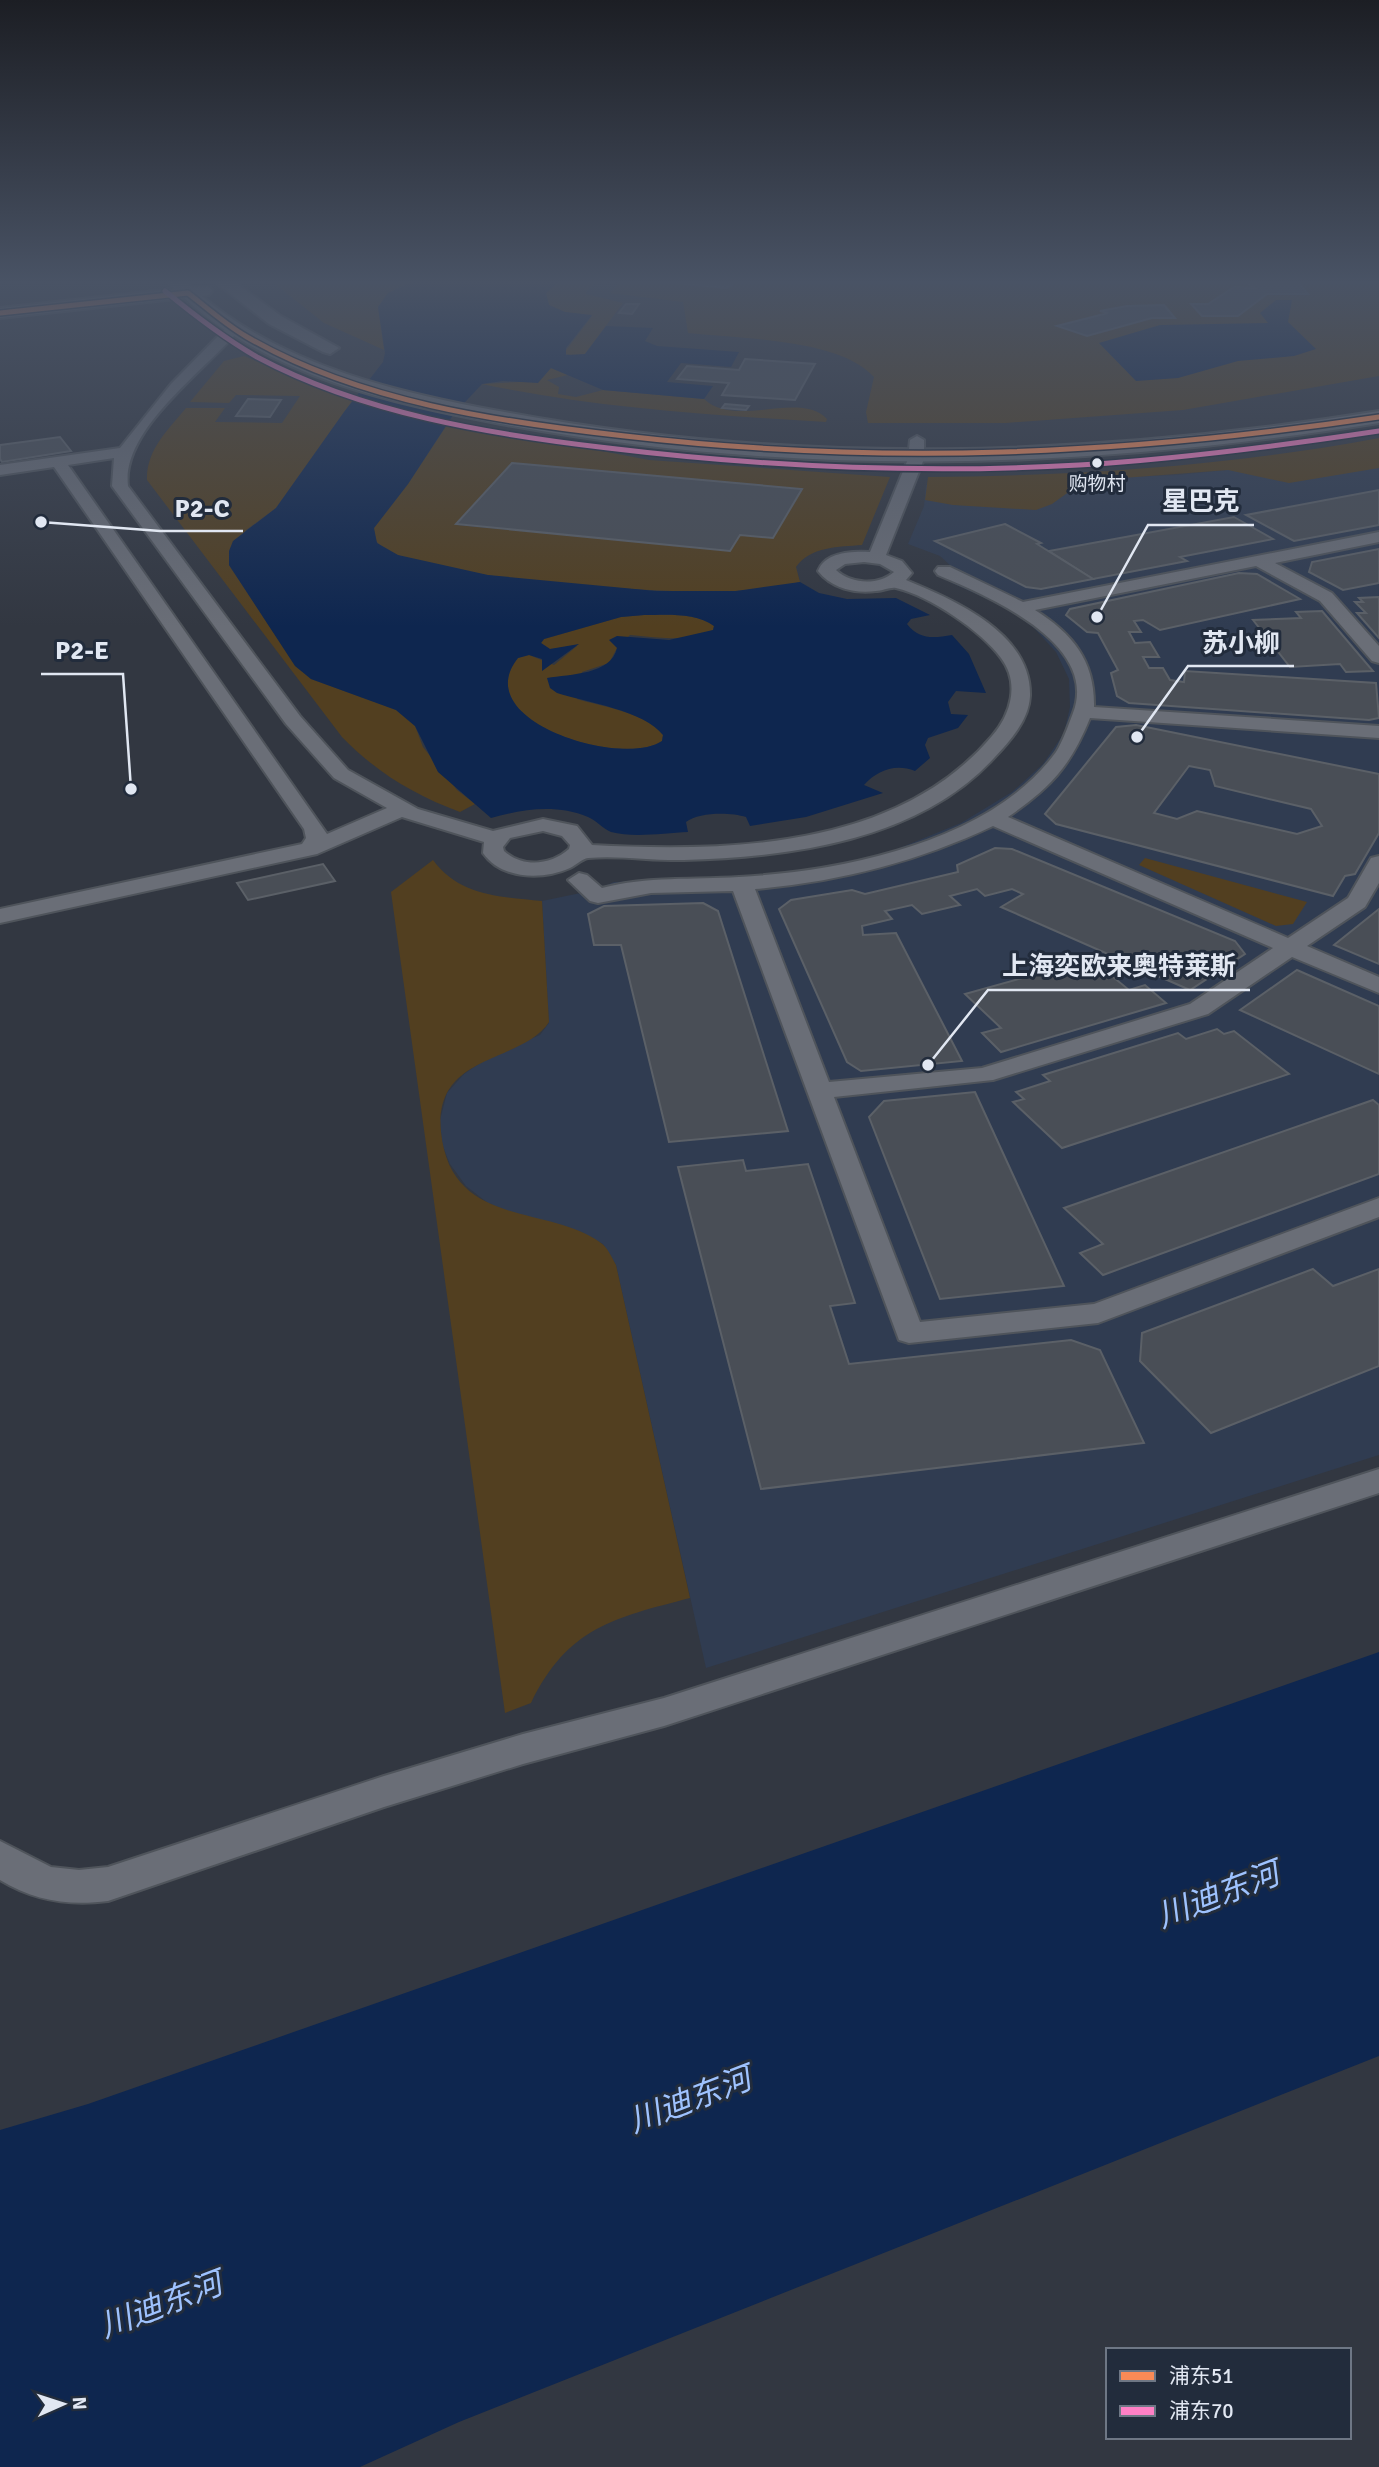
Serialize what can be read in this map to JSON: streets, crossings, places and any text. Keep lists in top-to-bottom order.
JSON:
{
  "water": ["川迪东河"],
  "places": [
    "购物村",
    "P2-C",
    "星巴克",
    "苏小柳",
    "P2-E",
    "上海奕欧来奥特莱斯"
  ],
  "lines": ["transit line 浦东51", "transit line 浦东70"],
  "legend": ["浦东51", "浦东70"],
  "north": "right"
}
